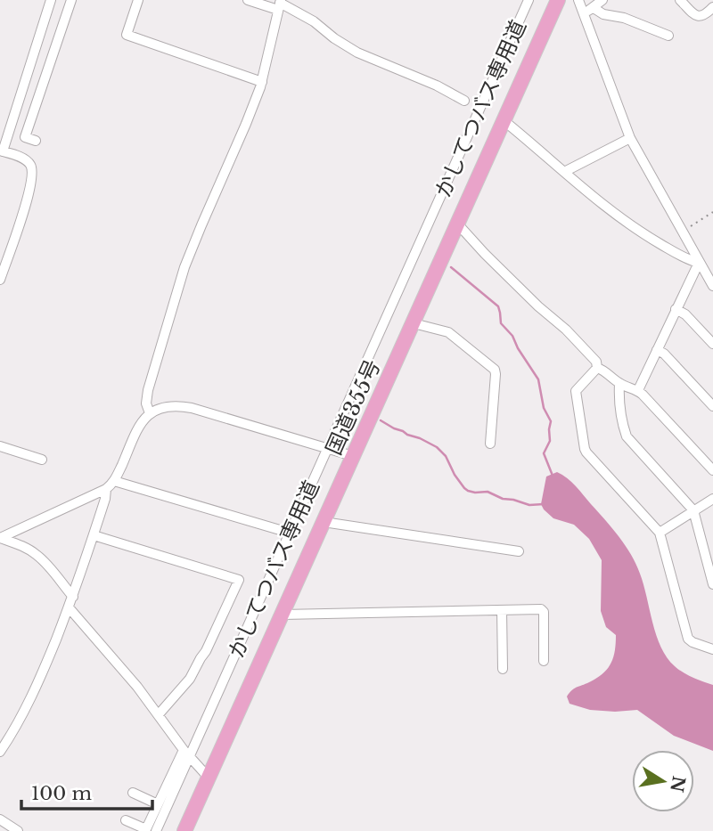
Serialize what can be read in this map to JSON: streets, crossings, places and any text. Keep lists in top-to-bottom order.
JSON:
{
  "streets": {
    "highway": ["国道355号"],
    "street": ["かしてつバス専用道"]
  },
  "scale_bar": "100 m",
  "north": "right"
}
